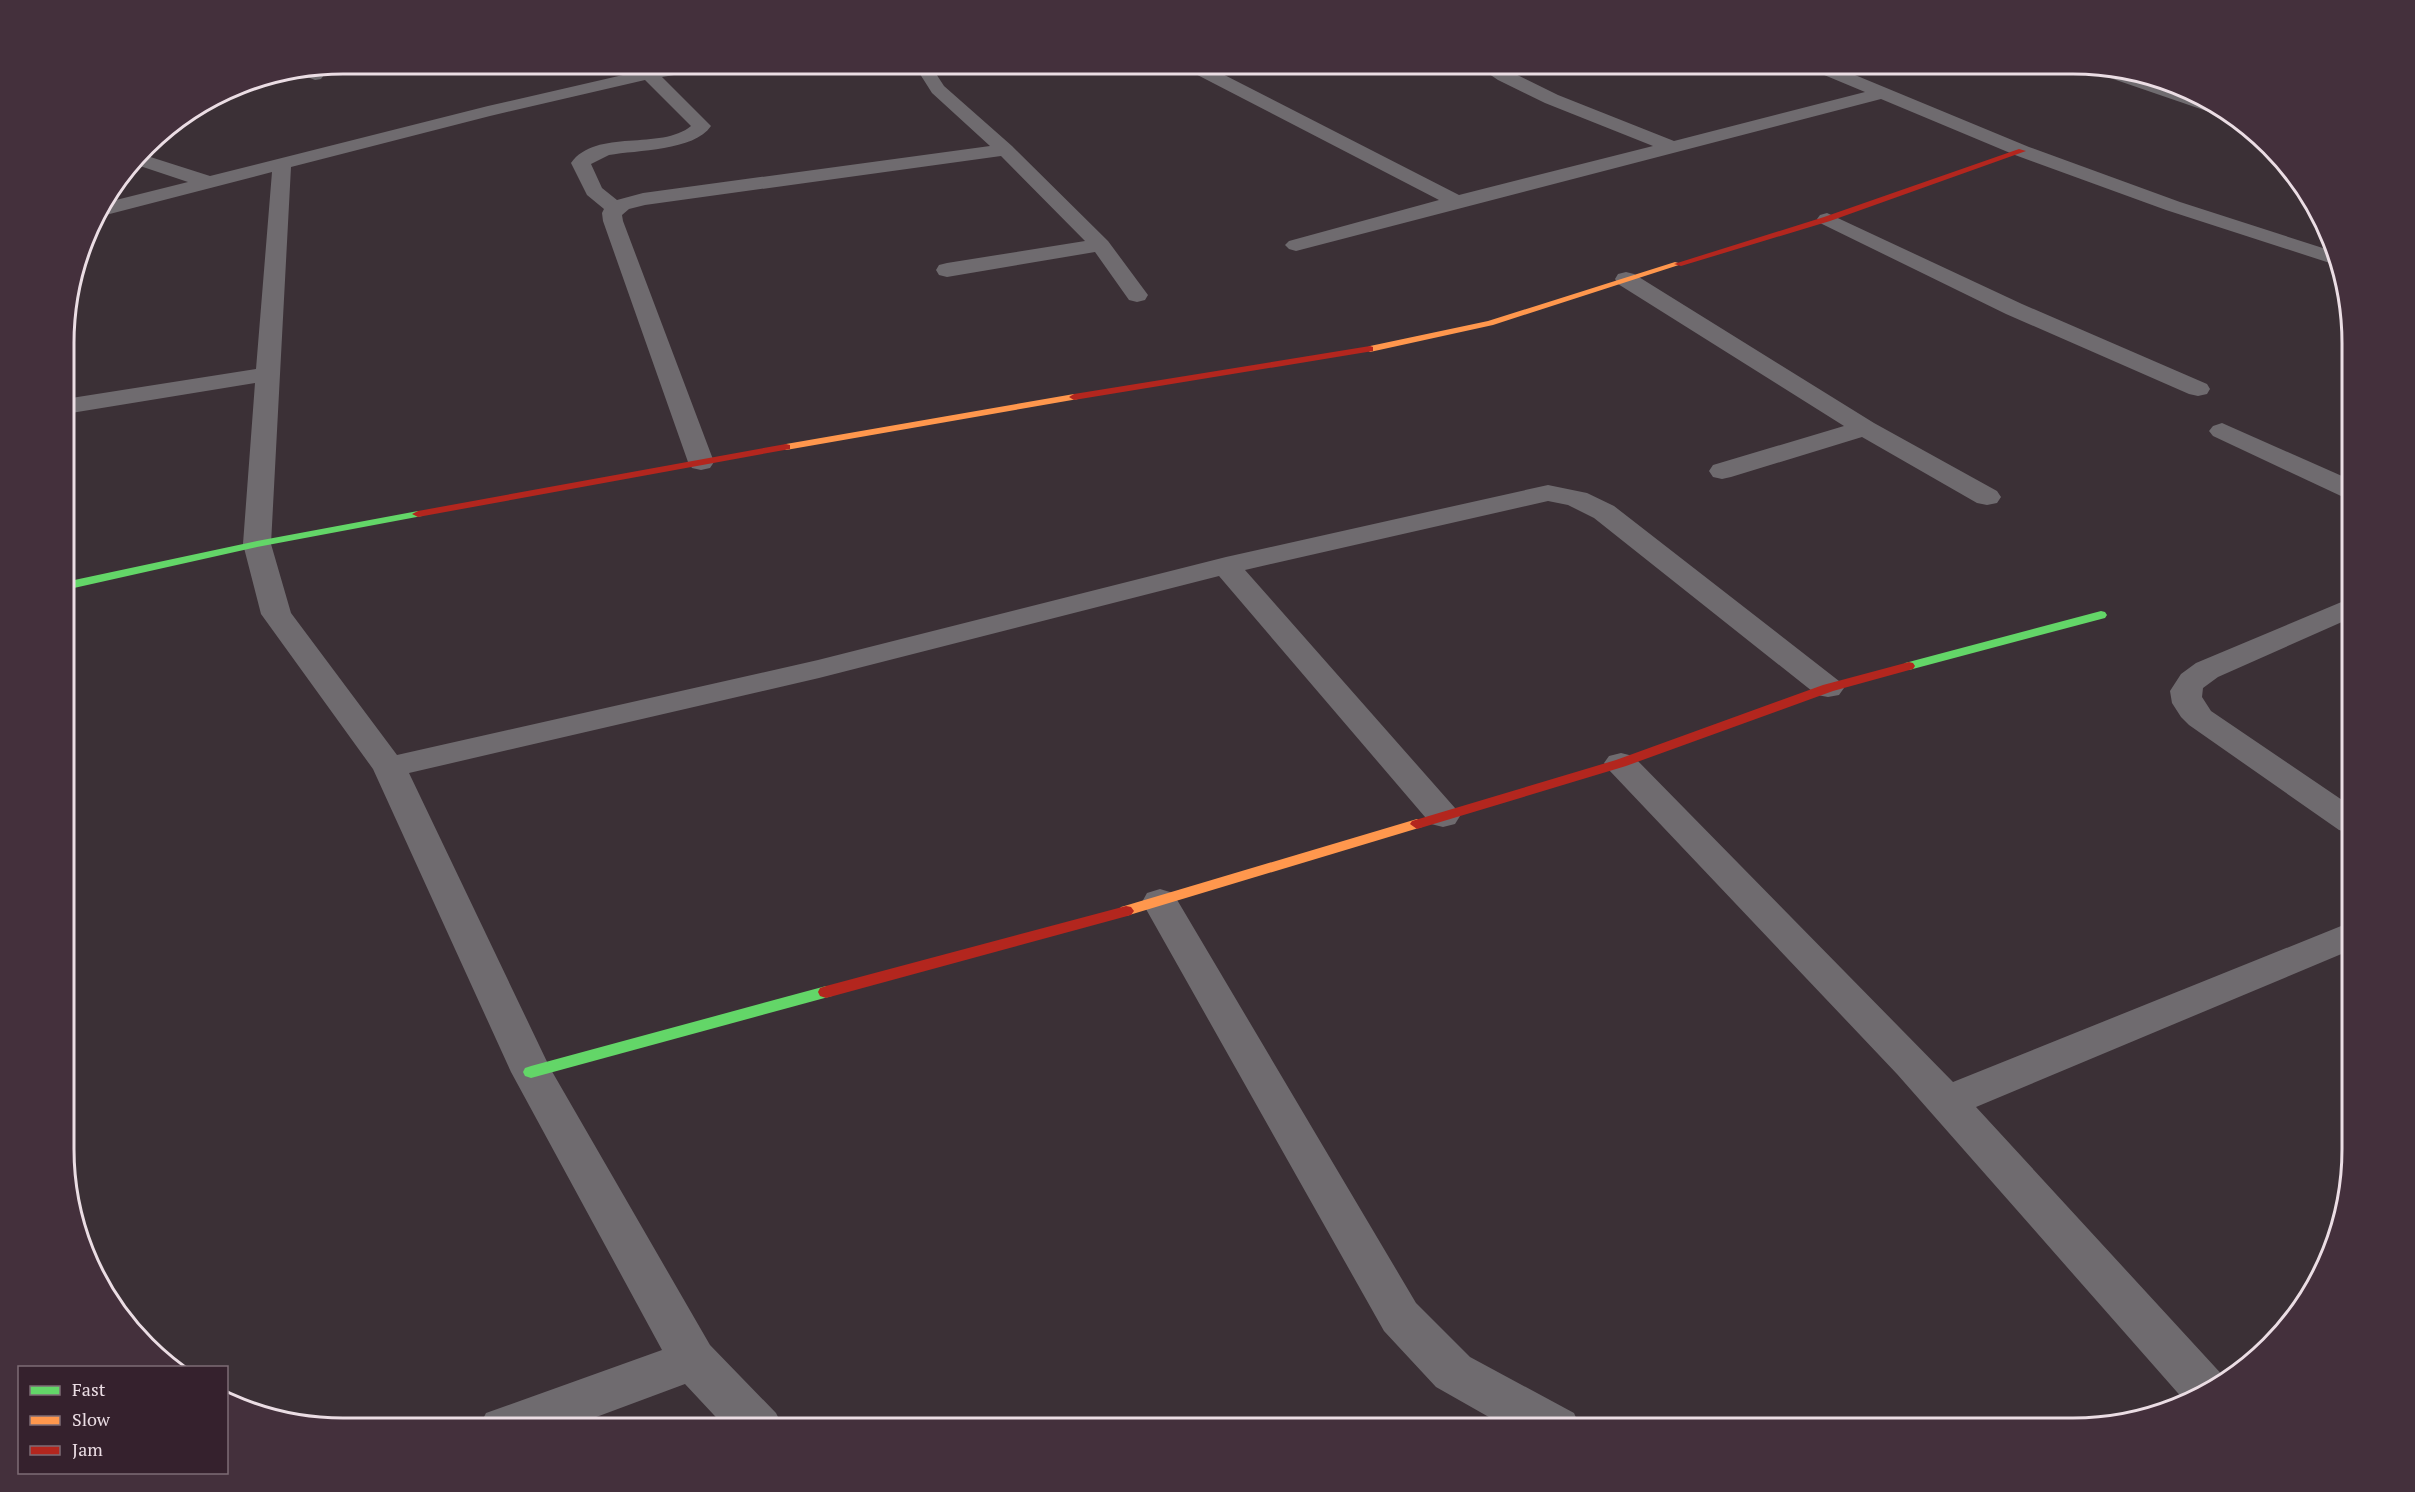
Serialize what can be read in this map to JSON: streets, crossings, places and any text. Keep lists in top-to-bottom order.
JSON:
{
  "legend": ["Fast", "Slow", "Jam"]
}
